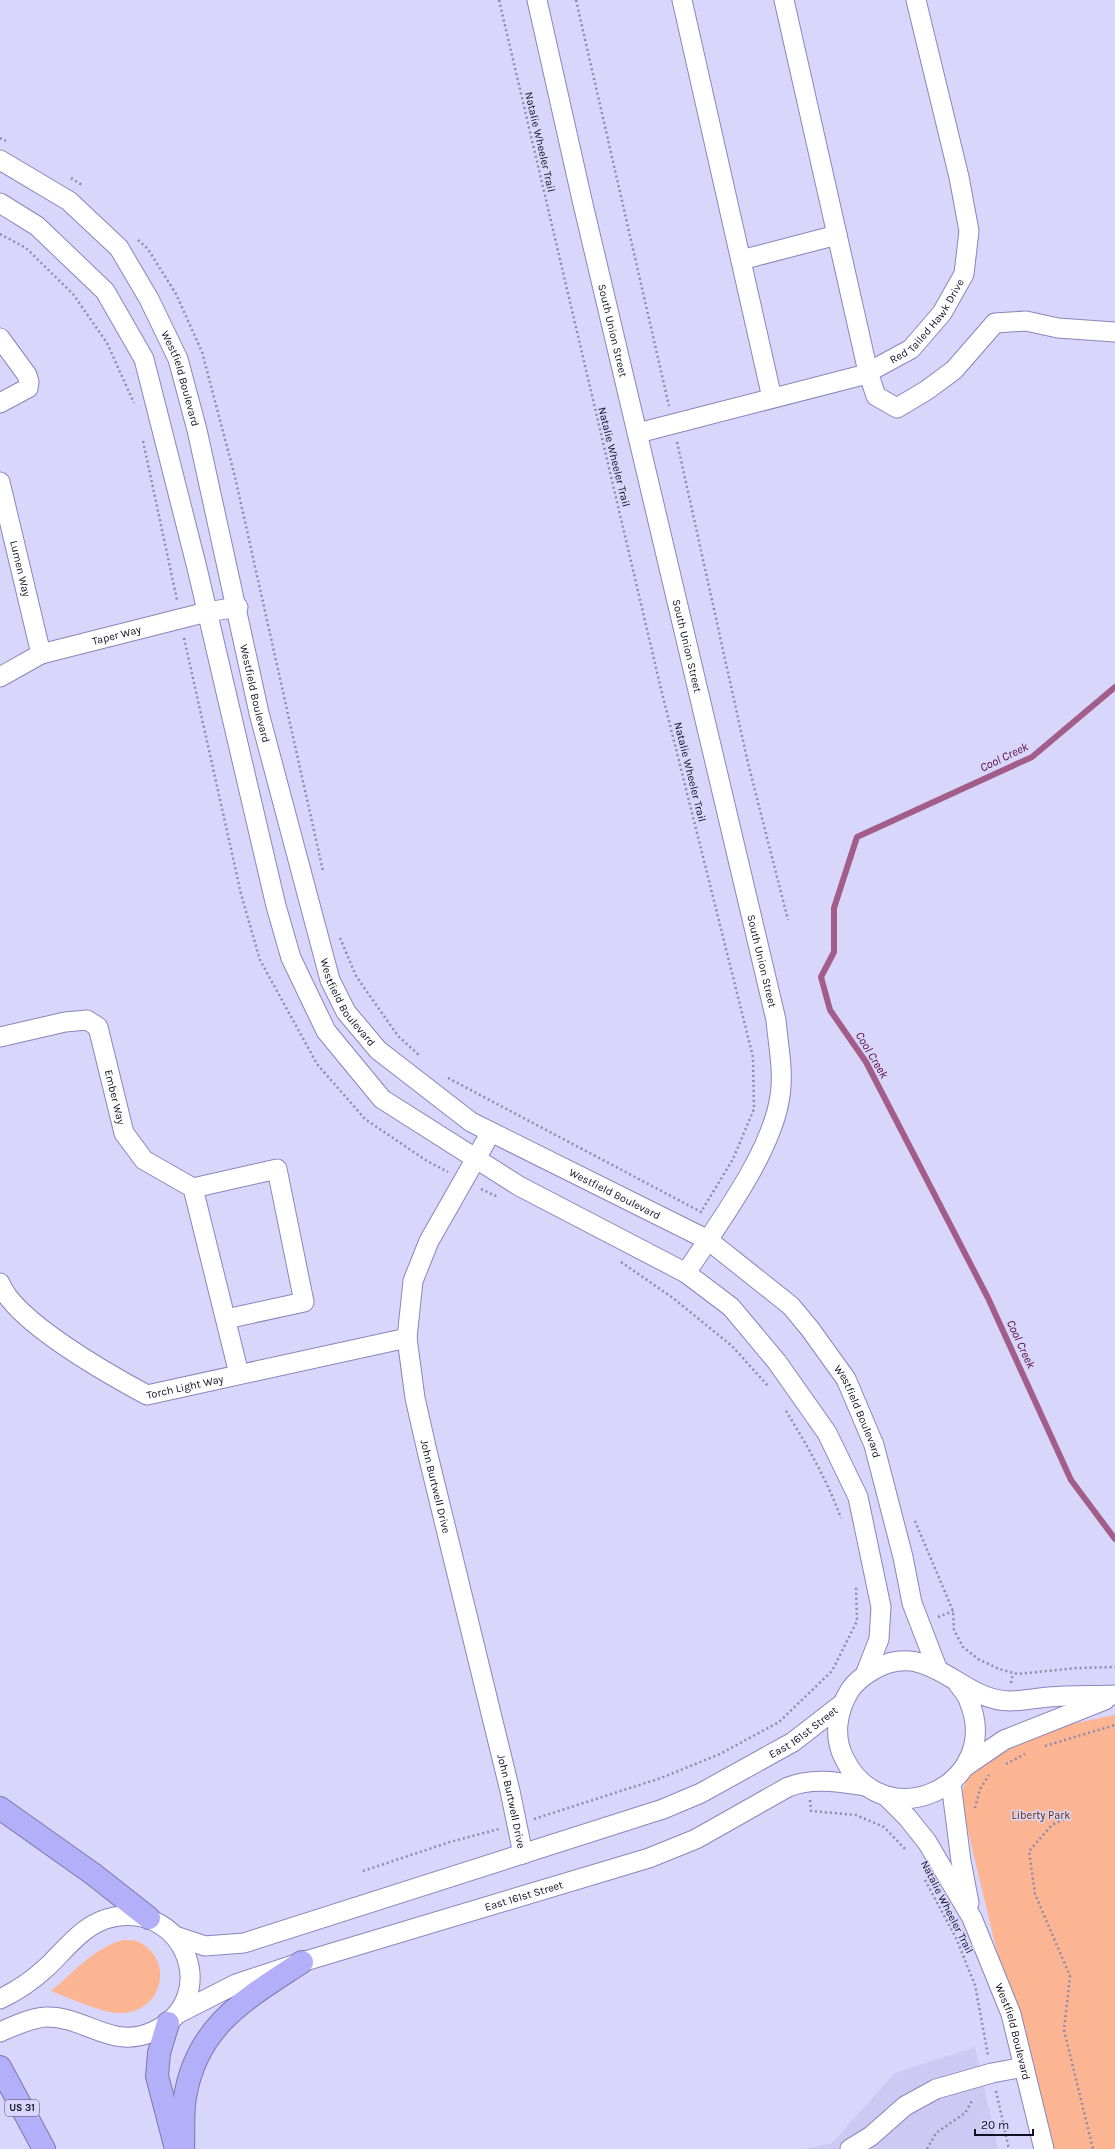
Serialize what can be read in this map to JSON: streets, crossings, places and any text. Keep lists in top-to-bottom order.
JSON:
{
  "streets": {
    "highway": ["US 31"],
    "street": [
      "Red Tailed Hawk Drive",
      "South Union Street",
      "Westfield Boulevard",
      "Lumen Way",
      "Taper Way",
      "Ember Way",
      "Torch Light Way",
      "John Burtwell Drive",
      "East 161st Street"
    ],
    "path": ["Natalie Wheeler Trail"]
  },
  "crossings": [
    ["Red Tailed Hawk Drive", "South Union Street"],
    ["South Union Street", "Westfield Boulevard"],
    ["Westfield Boulevard", "Taper Way"],
    ["Westfield Boulevard", "John Burtwell Drive"],
    ["Westfield Boulevard", "East 161st Street"],
    ["Lumen Way", "Taper Way"],
    ["Torch Light Way", "John Burtwell Drive"],
    ["John Burtwell Drive", "East 161st Street"]
  ],
  "water": ["Cool Creek"],
  "parks": ["Liberty Park"],
  "scale_bar": "20 m"
}
